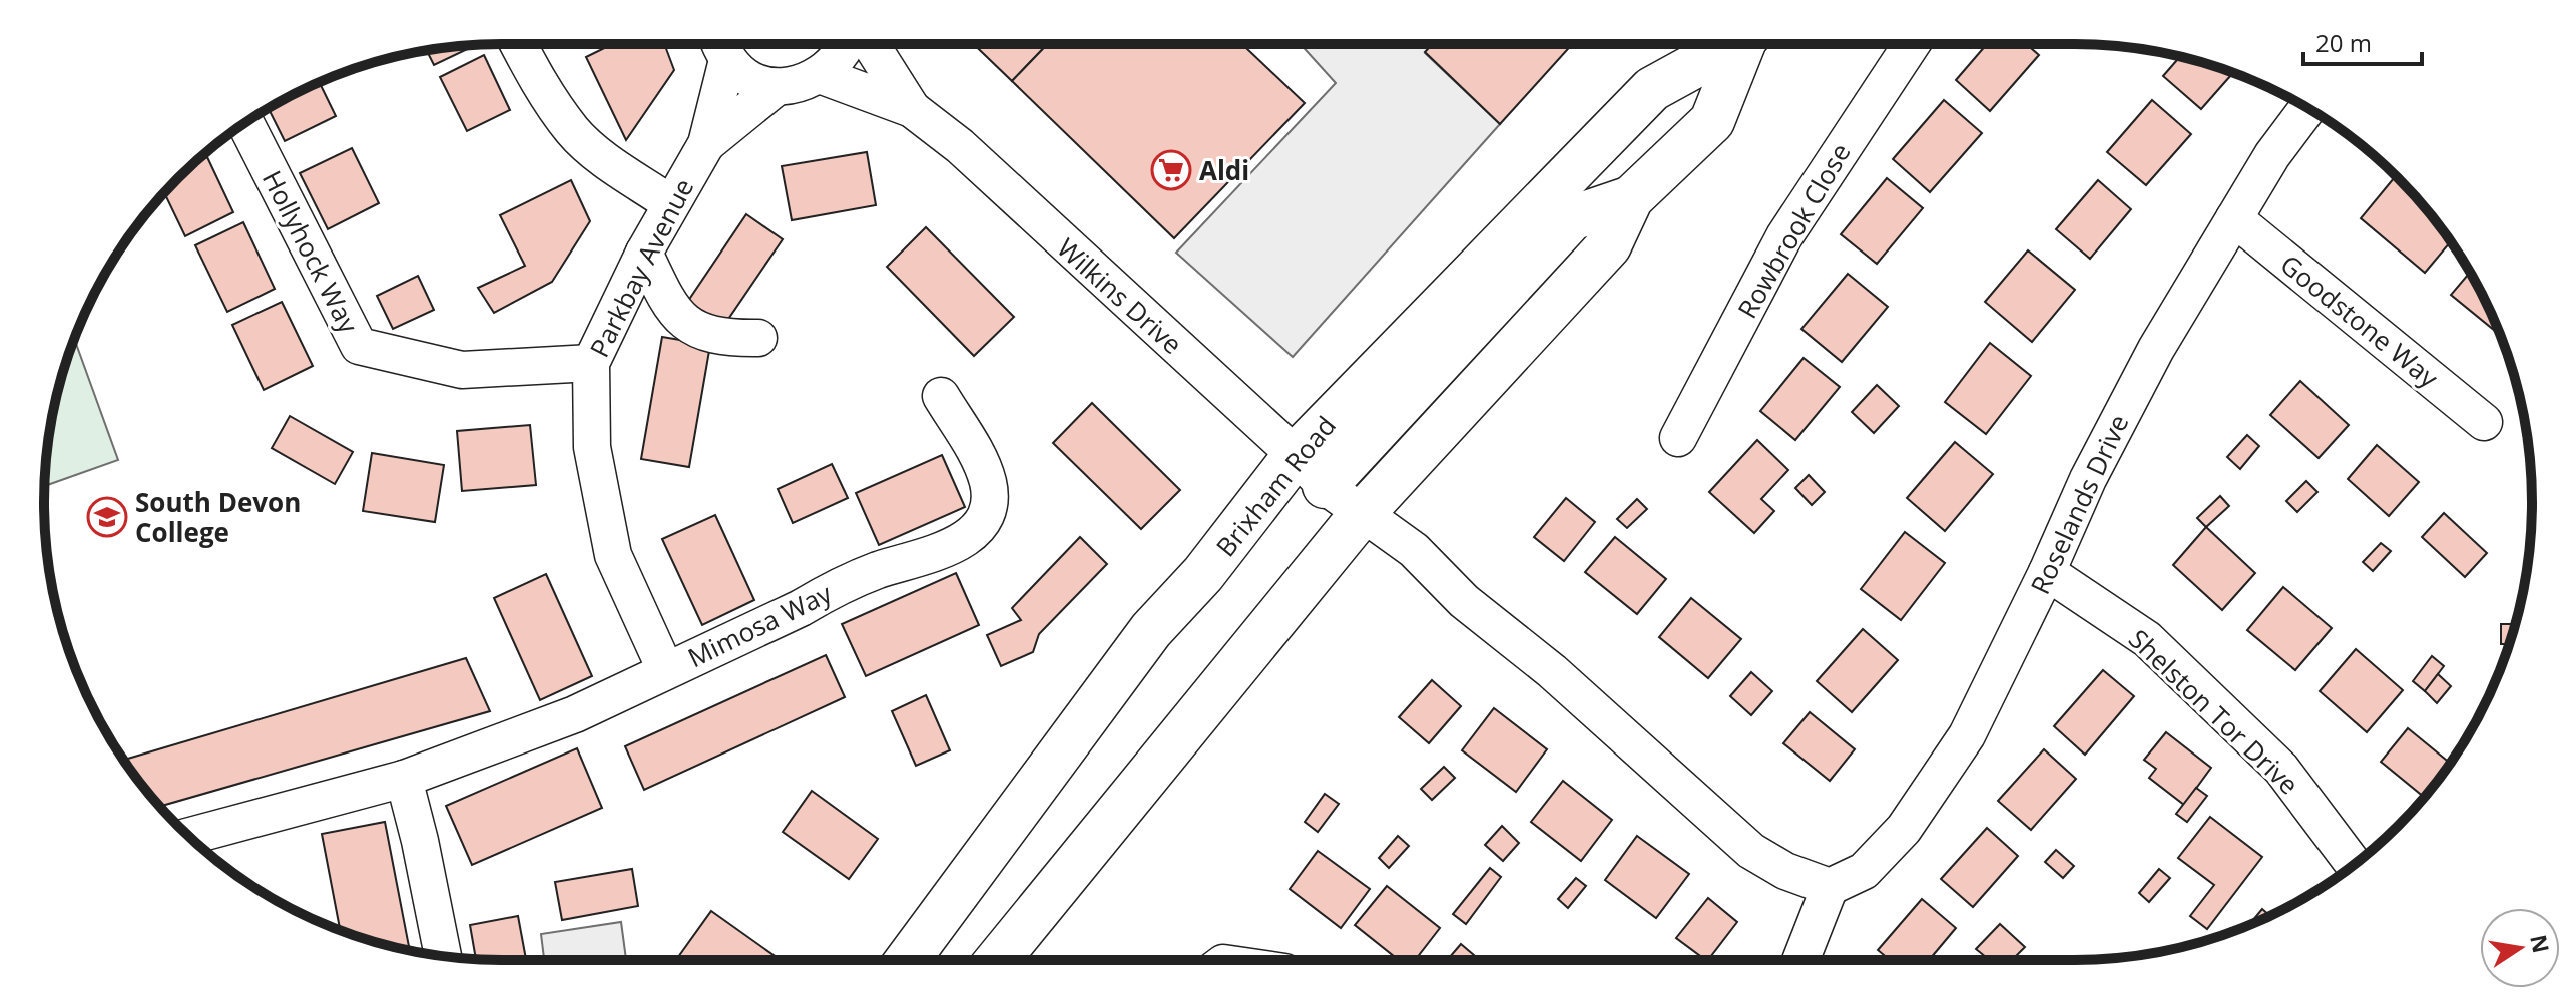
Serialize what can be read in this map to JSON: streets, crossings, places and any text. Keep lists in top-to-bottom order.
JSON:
{
  "streets": {
    "main road": ["Brixham Road"],
    "street": [
      "Rowbrook Close",
      "Hollyhock Way",
      "Parkbay Avenue",
      "Wilkins Drive",
      "Goodstone Way",
      "Roselands Drive",
      "Mimosa Way",
      "Shelston Tor Drive"
    ]
  },
  "crossings": [
    ["Hollyhock Way", "Parkbay Avenue"],
    ["Parkbay Avenue", "Mimosa Way"],
    ["Wilkins Drive", "Brixham Road"],
    ["Goodstone Way", "Roselands Drive"],
    ["Roselands Drive", "Shelston Tor Drive"]
  ],
  "places": {
    "supermarket": ["Aldi"],
    "school or university": ["South Devon College"]
  },
  "scale_bar": "20 m",
  "north": "right"
}
